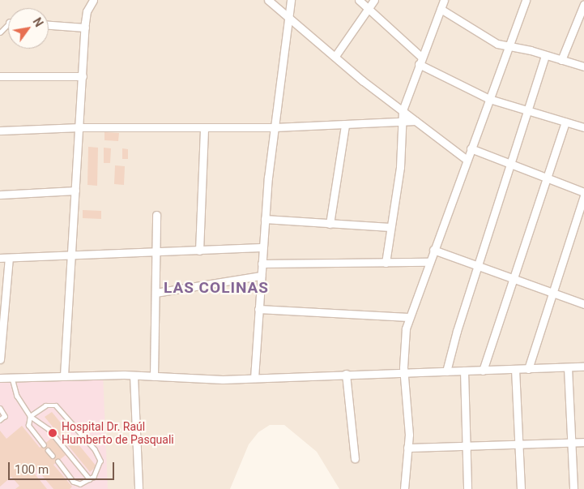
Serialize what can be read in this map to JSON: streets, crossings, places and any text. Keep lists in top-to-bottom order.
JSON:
{
  "districts": ["LAS COLINAS"],
  "places": ["Hospital Dr. Raúl Humberto de Pasquali"],
  "scale_bar": "100 m",
  "north": "top right"
}
